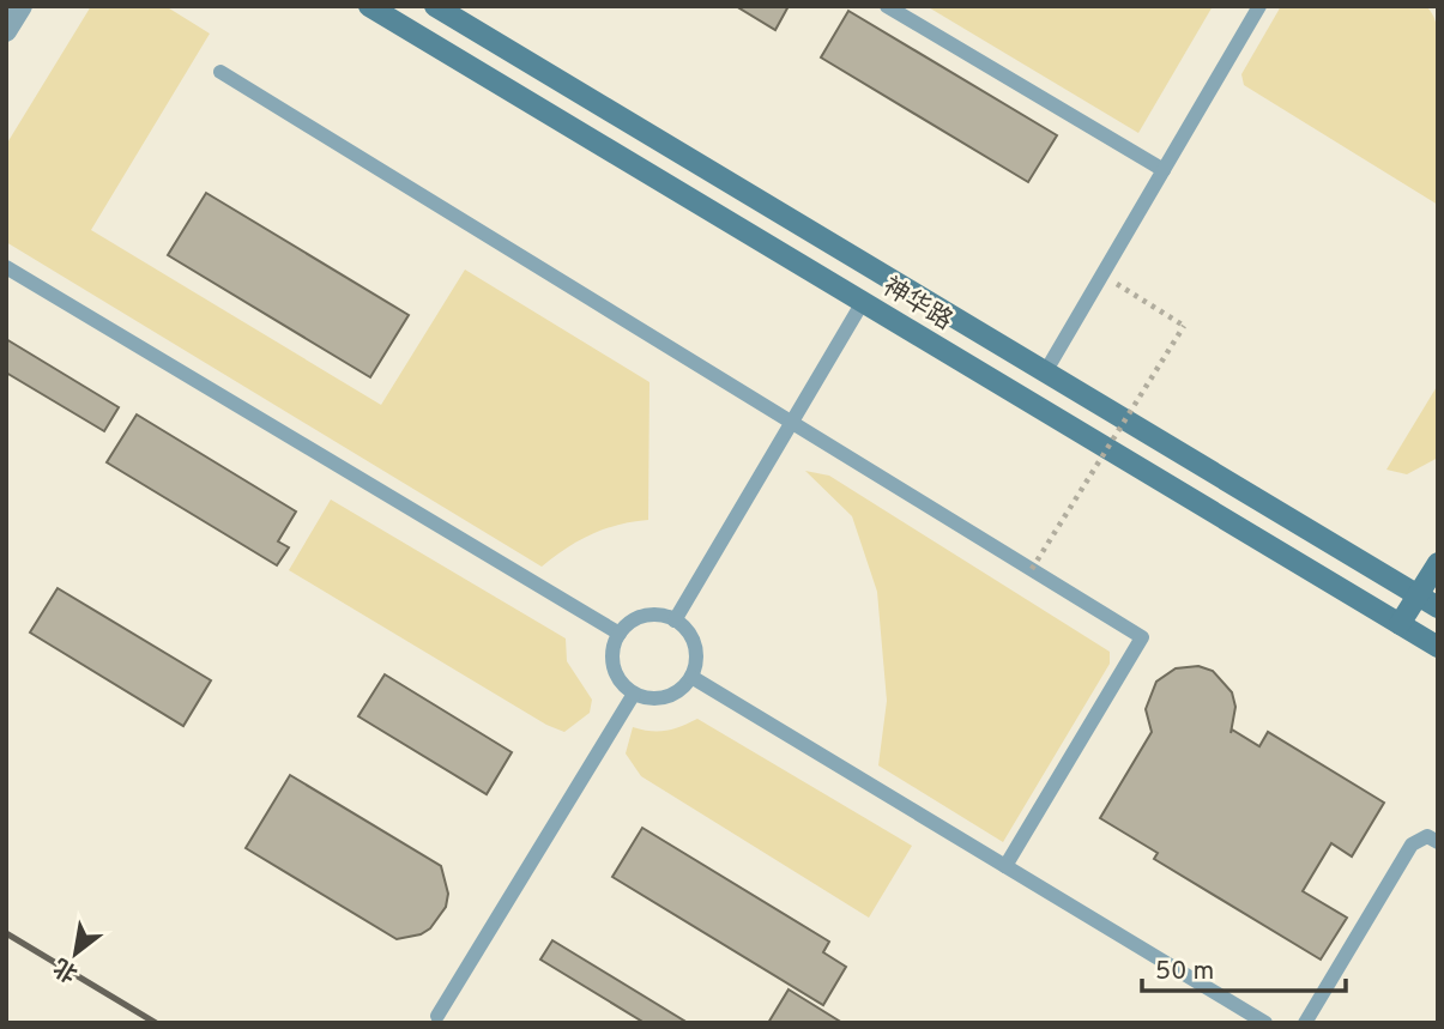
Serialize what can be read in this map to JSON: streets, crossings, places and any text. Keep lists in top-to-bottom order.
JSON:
{
  "streets": {
    "main road": ["神华路"]
  },
  "scale_bar": "50 m",
  "north": "bottom left"
}
